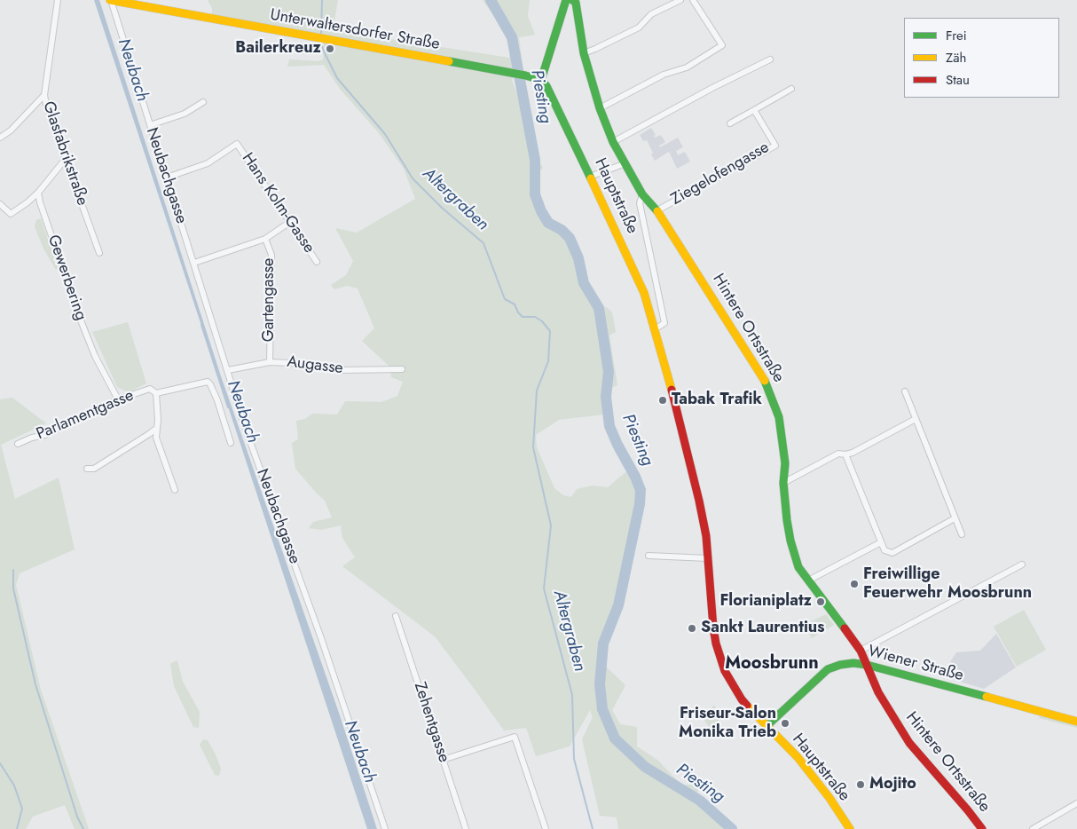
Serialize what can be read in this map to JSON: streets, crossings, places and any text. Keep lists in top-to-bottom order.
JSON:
{
  "streets": {
    "main road": [
      "Unterwaltersdorfer Straße",
      "Hauptstraße",
      "Hintere Ortsstraße",
      "Wiener Straße"
    ],
    "street": [
      "Glasfabrikstraße",
      "Ziegelofengasse",
      "Neubachgasse",
      "Hans Kolm-Gasse",
      "Gewerbering",
      "Gartengasse",
      "Augasse",
      "Parlamentgasse",
      "Zehentgasse"
    ]
  },
  "crossings": [
    ["Unterwaltersdorfer Straße", "Neubachgasse"],
    ["Unterwaltersdorfer Straße", "Hauptstraße"],
    ["Ziegelofengasse", "Hintere Ortsstraße"],
    ["Neubachgasse", "Hans Kolm-Gasse"],
    ["Neubachgasse", "Augasse"],
    ["Hauptstraße", "Hintere Ortsstraße"],
    ["Hauptstraße", "Wiener Straße"],
    ["Gewerbering", "Parlamentgasse"],
    ["Gartengasse", "Augasse"],
    ["Hintere Ortsstraße", "Wiener Straße"]
  ],
  "districts": ["Moosbrunn"],
  "water": ["Neubach", "Piesting", "Altergraben"],
  "places": [
    "Bailerkreuz",
    "Tabak Trafik",
    "Freiwillige Feuerwehr Moosbrunn",
    "Florianiplatz",
    "Sankt Laurentius",
    "Friseur-Salon Monika Trieb",
    "Mojito"
  ],
  "legend": ["Frei", "Zäh", "Stau"]
}
